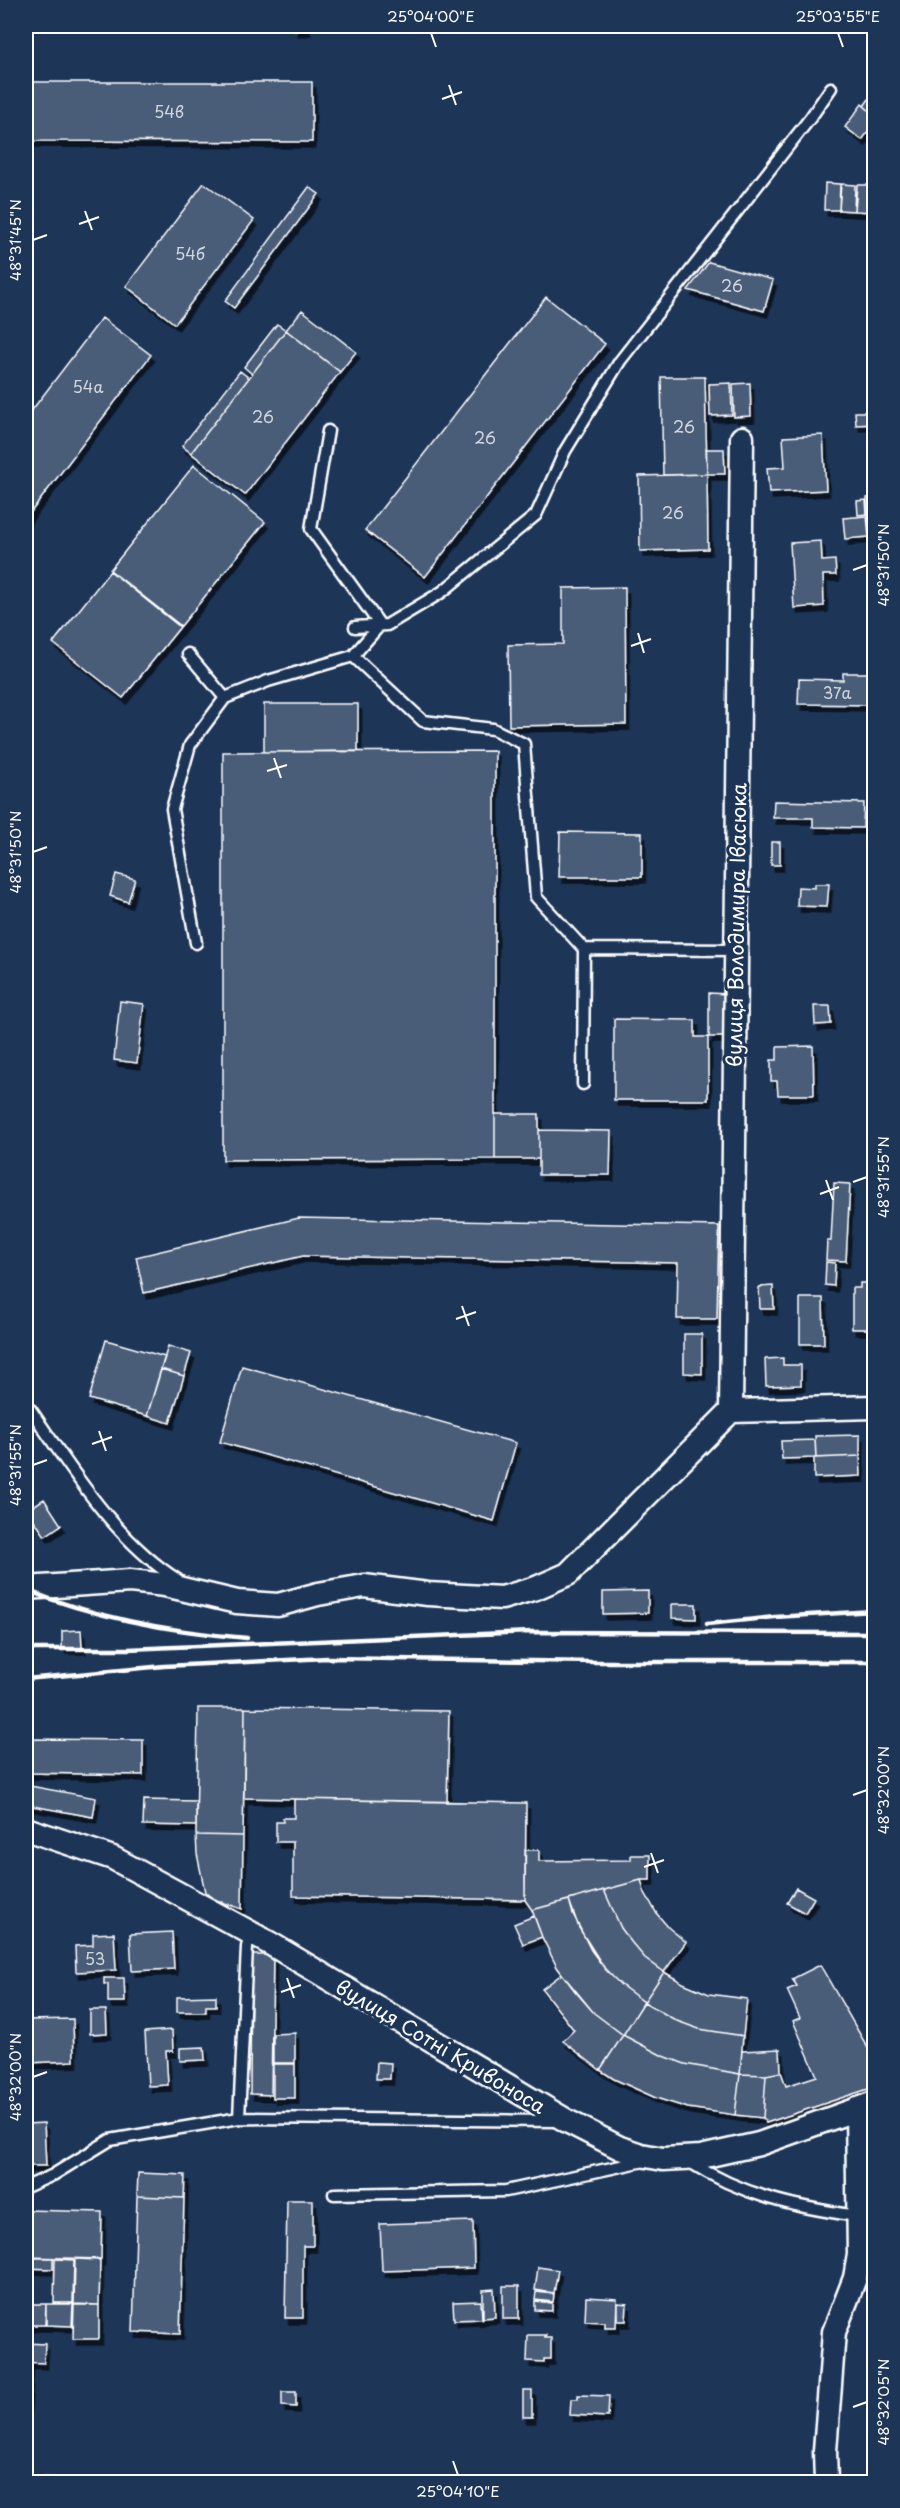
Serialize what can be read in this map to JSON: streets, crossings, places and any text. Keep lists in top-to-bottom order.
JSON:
{
  "streets": {
    "street": ["вулиця Володимира Івасюка", "вулиця Сотні Кривоноса"]
  },
  "house_numbers": [
    "54в",
    "54б",
    "26",
    "54а",
    "26",
    "26",
    "26",
    "26",
    "37а",
    "53"
  ],
  "coordinates": [
    "25°04'00\"E",
    "25°03'55\"E",
    "48°31'45\"N",
    "48°31'50\"N",
    "48°31'55\"N",
    "48°32'00\"N",
    "48°32'05\"N",
    "25°04'10\"E"
  ]
}
